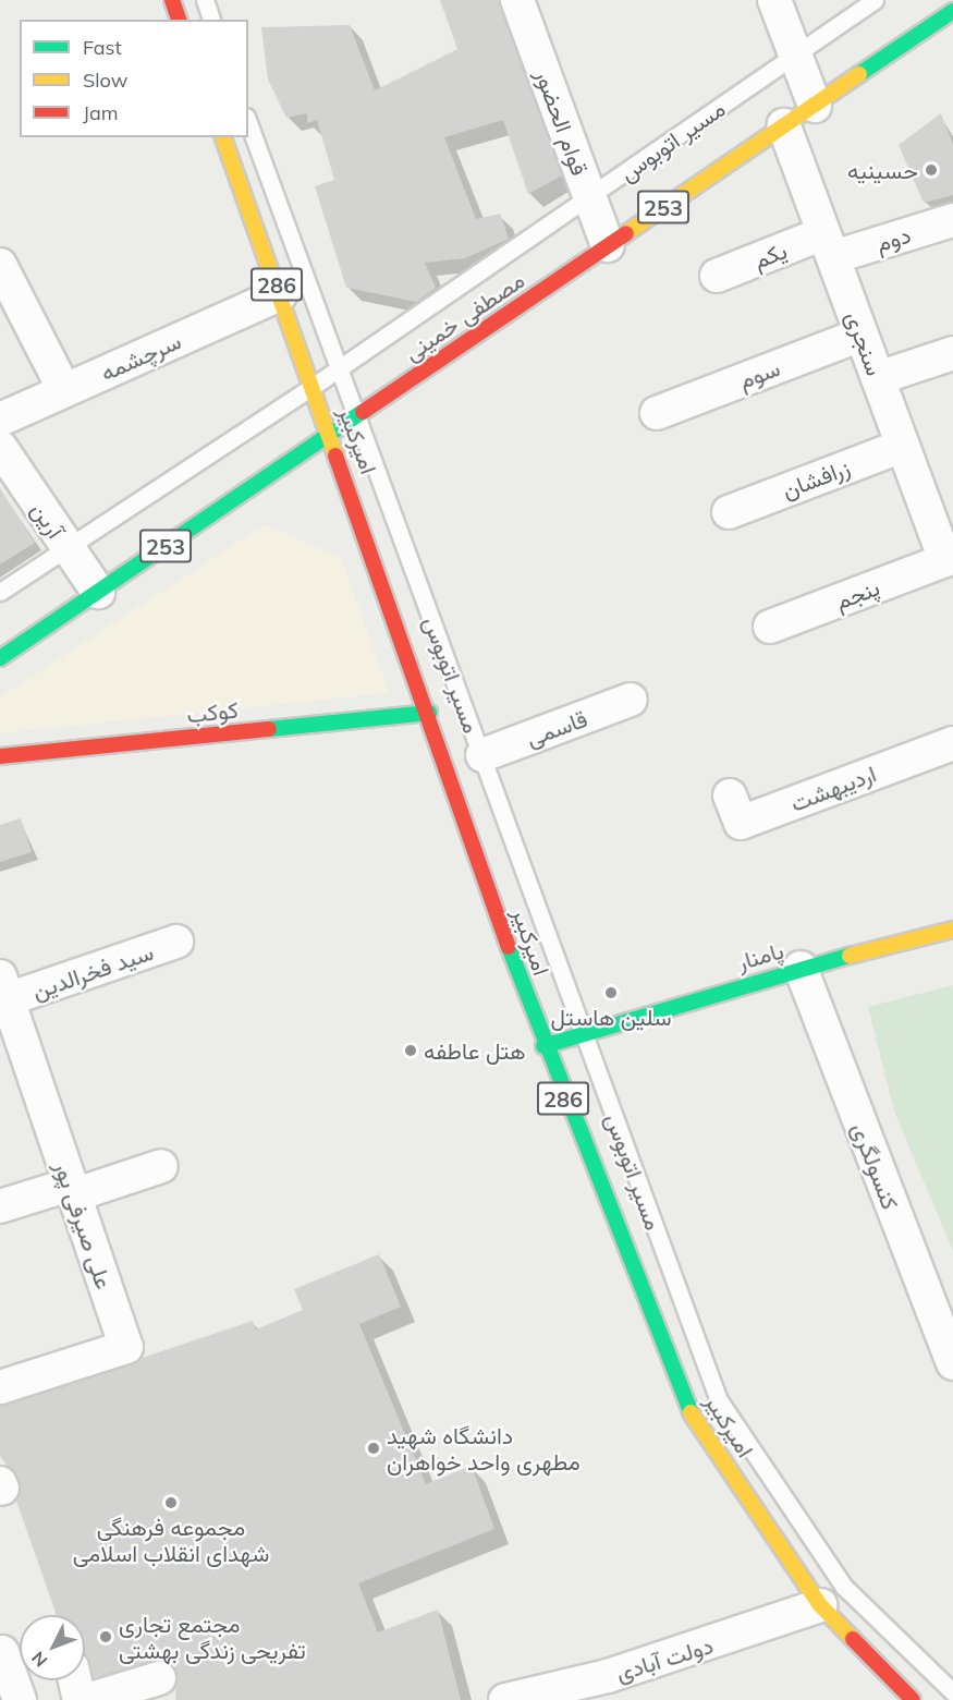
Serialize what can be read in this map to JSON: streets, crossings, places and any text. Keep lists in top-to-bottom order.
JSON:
{
  "streets": {
    "main road": [
      "253",
      "286",
      "مصطفی خمینی",
      "امیرکبیر",
      "کوکب",
      "پامنار"
    ],
    "street": [
      "قوام الحضور",
      "دوم",
      "یکم",
      "سنجری",
      "سرچشمه",
      "سوم",
      "زرافشان",
      "آرین",
      "پنجم",
      "قاسمی",
      "اردیبهشت",
      "سید فخرالدین",
      "کنسولگری",
      "علی صیرفی پور",
      "دولت آبادی"
    ],
    "lane": ["مسیر اتوبوس"]
  },
  "crossings": [
    ["قوام الحضور", "مسیر اتوبوس"],
    ["قوام الحضور", "مصطفی خمینی"],
    ["مسیر اتوبوس", "مصطفی خمینی"],
    ["مسیر اتوبوس", "امیرکبیر"],
    ["مسیر اتوبوس", "آرین"],
    ["مسیر اتوبوس", "قاسمی"],
    ["مسیر اتوبوس", "پامنار"],
    ["دوم", "یکم"],
    ["دوم", "سنجری"],
    ["یکم", "سنجری"],
    ["مصطفی خمینی", "سنجری"],
    ["مصطفی خمینی", "امیرکبیر"],
    ["مصطفی خمینی", "آرین"],
    ["سنجری", "سوم"],
    ["سنجری", "زرافشان"],
    ["سنجری", "پنجم"],
    ["سرچشمه", "امیرکبیر"],
    ["امیرکبیر", "کوکب"],
    ["امیرکبیر", "پامنار"],
    ["امیرکبیر", "دولت آبادی"],
    ["پامنار", "کنسولگری"],
    ["سید فخرالدین", "علی صیرفی پور"]
  ],
  "places": [
    "حسینیه",
    "سلین هاستل",
    "هتل عاطفه",
    "دانشگاه شهید مطهری واحد خواهران",
    "مجموعه فرهنگی شهدای انقلاب اسلامی",
    "مجتمع تجاری تفریحی زندگی بهشتی"
  ],
  "legend": ["Fast", "Slow", "Jam"],
  "north": "bottom left"
}
